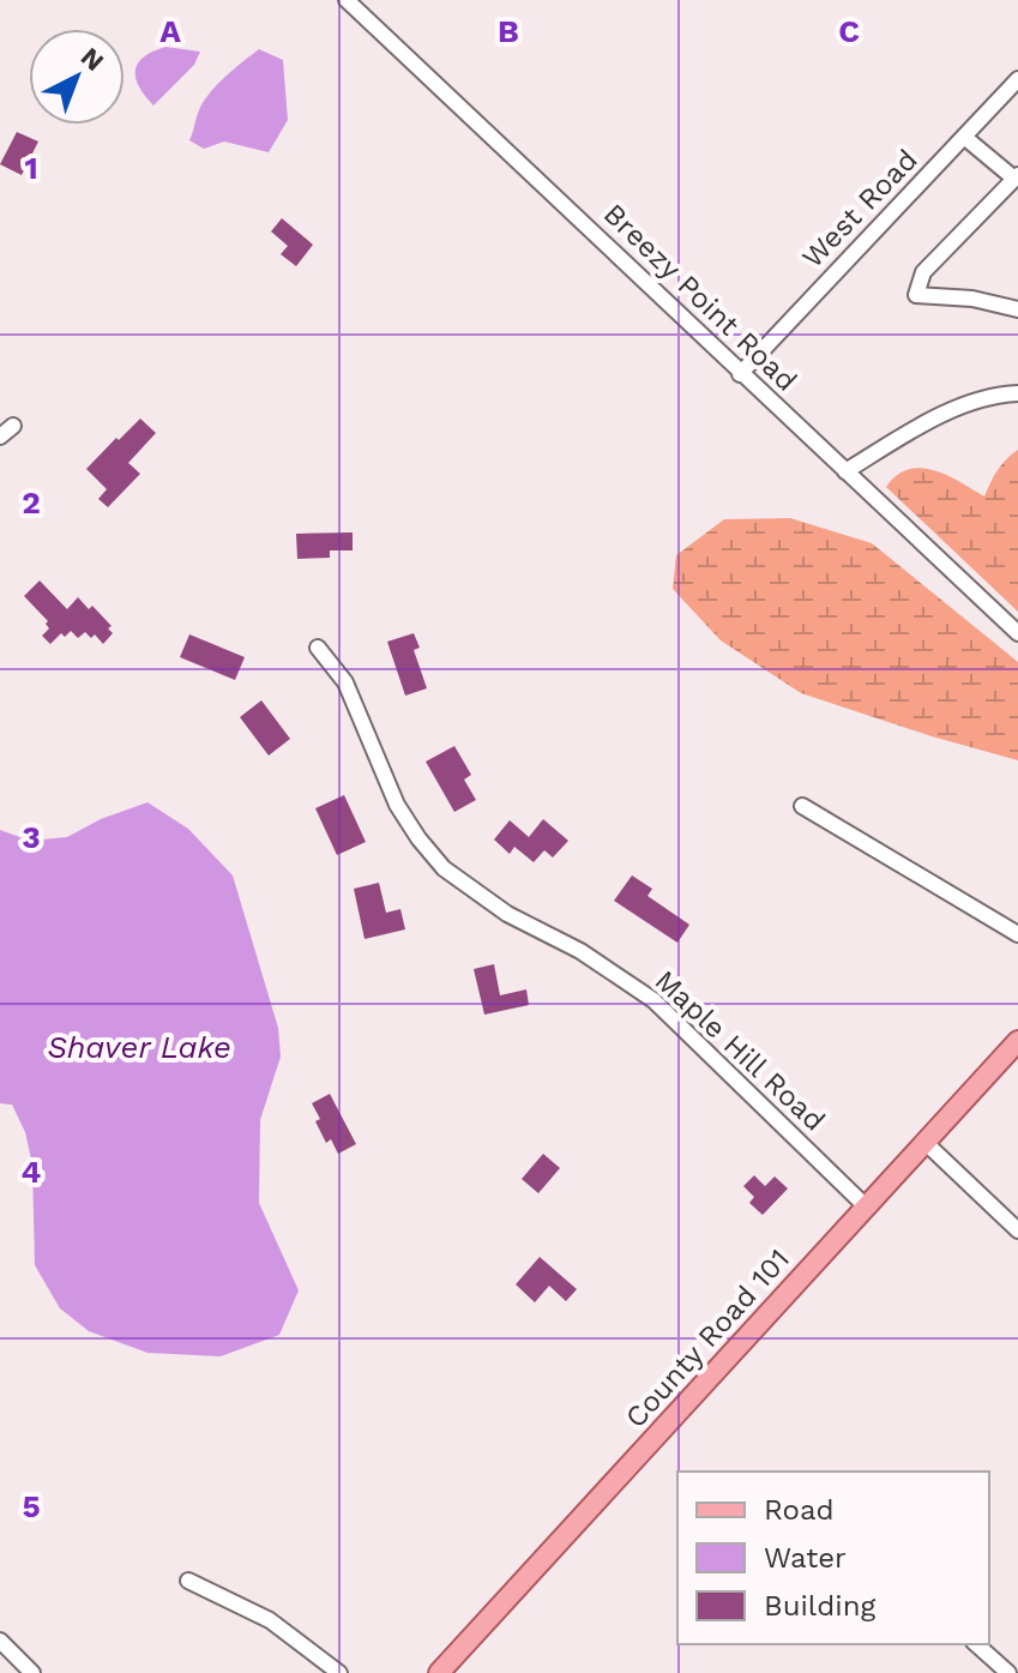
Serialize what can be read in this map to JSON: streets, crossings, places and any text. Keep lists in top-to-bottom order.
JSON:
{
  "streets": {
    "main road": ["County Road 101"],
    "street": ["West Road", "Breezy Point Road", "Maple Hill Road"]
  },
  "crossings": [
    ["West Road", "Breezy Point Road"],
    ["Maple Hill Road", "County Road 101"]
  ],
  "water": ["Shaver Lake"],
  "legend": ["Road", "Water", "Building"],
  "north": "top right",
  "grid": {
    "columns": ["A", "B", "C"],
    "rows": [
      "1",
      "2",
      "3",
      "4",
      "5"
    ]
  }
}
